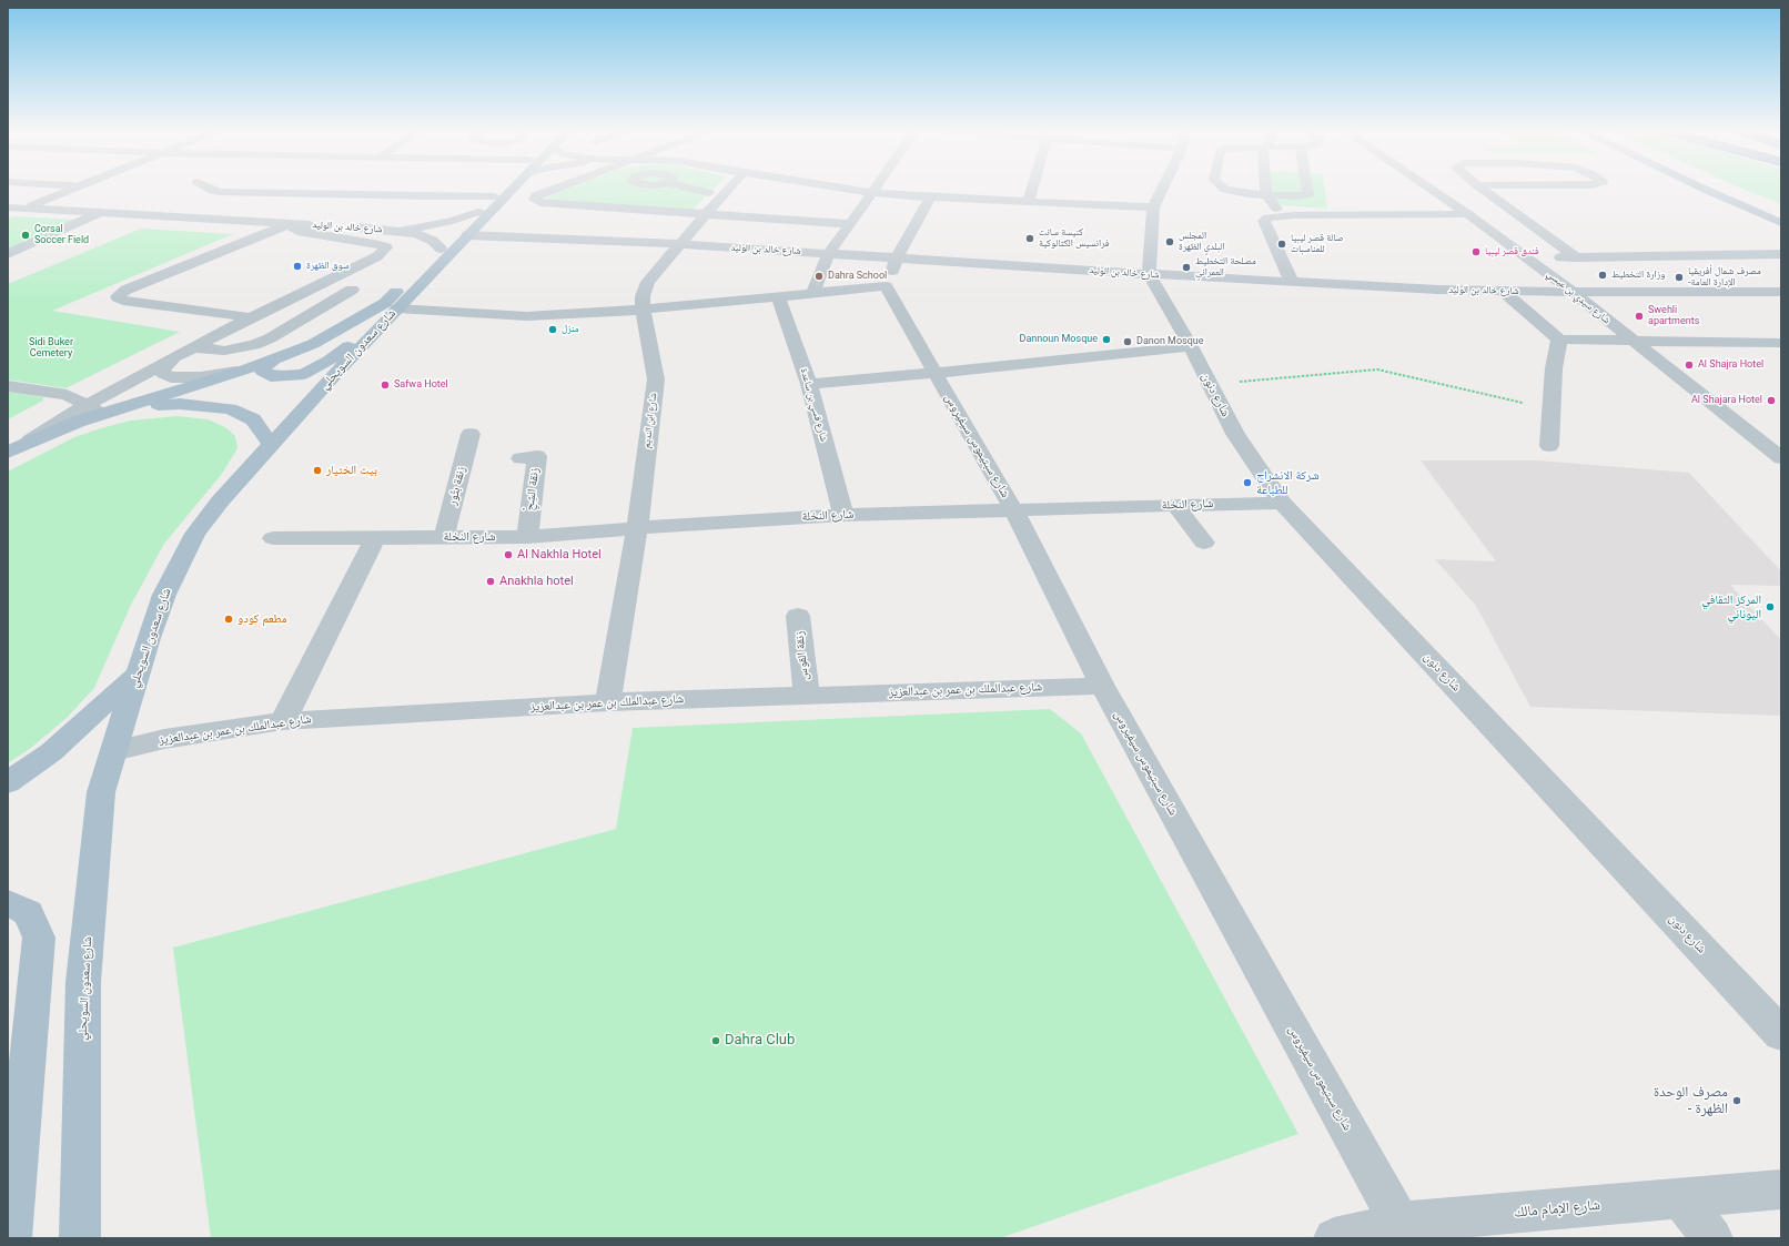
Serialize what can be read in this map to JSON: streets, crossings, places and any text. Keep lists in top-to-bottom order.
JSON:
{
  "streets": {
    "main road": ["شارع سعدون السويحلي"],
    "street": [
      "شارع خالد بن الوليد",
      "شارع سيدي بن عيسي",
      "شارع دنون",
      "شارع قسي بن ساعدة",
      "شارع ابن النديم",
      "شارع سبتيموس سيفيروس",
      "زنقة بتٌور",
      "ْزنقة الشِحٍ",
      "شارع النخلة",
      "زنقة القوس",
      "شارع عبدالملك بن عمر بن عبدالعزيز",
      "شارع الإمام مالك"
    ]
  },
  "crossings": [
    ["شارع خالد بن الوليد", "شارع سيدي بن عيسي"],
    ["شارع خالد بن الوليد", "شارع سعدون السويحلي"],
    ["شارع خالد بن الوليد", "شارع دنون"],
    ["شارع خالد بن الوليد", "شارع ابن النديم"],
    ["شارع سعدون السويحلي", "شارع عبدالملك بن عمر بن عبدالعزيز"],
    ["شارع دنون", "شارع النخلة"],
    ["شارع قسي بن ساعدة", "شارع النخلة"],
    ["شارع ابن النديم", "شارع النخلة"],
    ["شارع ابن النديم", "شارع عبدالملك بن عمر بن عبدالعزيز"],
    ["شارع سبتيموس سيفيروس", "شارع النخلة"],
    ["شارع سبتيموس سيفيروس", "شارع عبدالملك بن عمر بن عبدالعزيز"],
    ["شارع سبتيموس سيفيروس", "شارع الإمام مالك"],
    ["زنقة بتٌور", "شارع النخلة"],
    ["ْزنقة الشِحٍ", "شارع النخلة"],
    ["زنقة القوس", "شارع عبدالملك بن عمر بن عبدالعزيز"]
  ],
  "parks": ["Sidi Buker Cemetery"],
  "places": [
    "Corsal Soccer Field",
    "كنيسة سانت فرانسيس الكثالوكية",
    "المجلس البلدي الظهرة",
    "صالة قصر ليبيا للمناسبات",
    "فندق قصر ليبيا",
    "سوق الظهرة",
    "مصلحة التخطيط العمراني",
    "وزارة التخطيط",
    "Dahra School",
    "مصرف شمال أفريقيا -الإدارة العامة",
    "Swehli apartments",
    "منزل",
    "Dannoun Mosque",
    "Danon Mosque",
    "Al Shajra Hotel",
    "Safwa Hotel",
    "Al Shajara Hotel",
    "بيت الختيار",
    "شركة الانشراح للطباعة",
    "Al Nakhla Hotel",
    "Anakhla hotel",
    "المركز الثقافي اليوناني",
    "مطعم كودو",
    "Dahra Club",
    "مصرف الوحدة - الظهرة"
  ]
}
